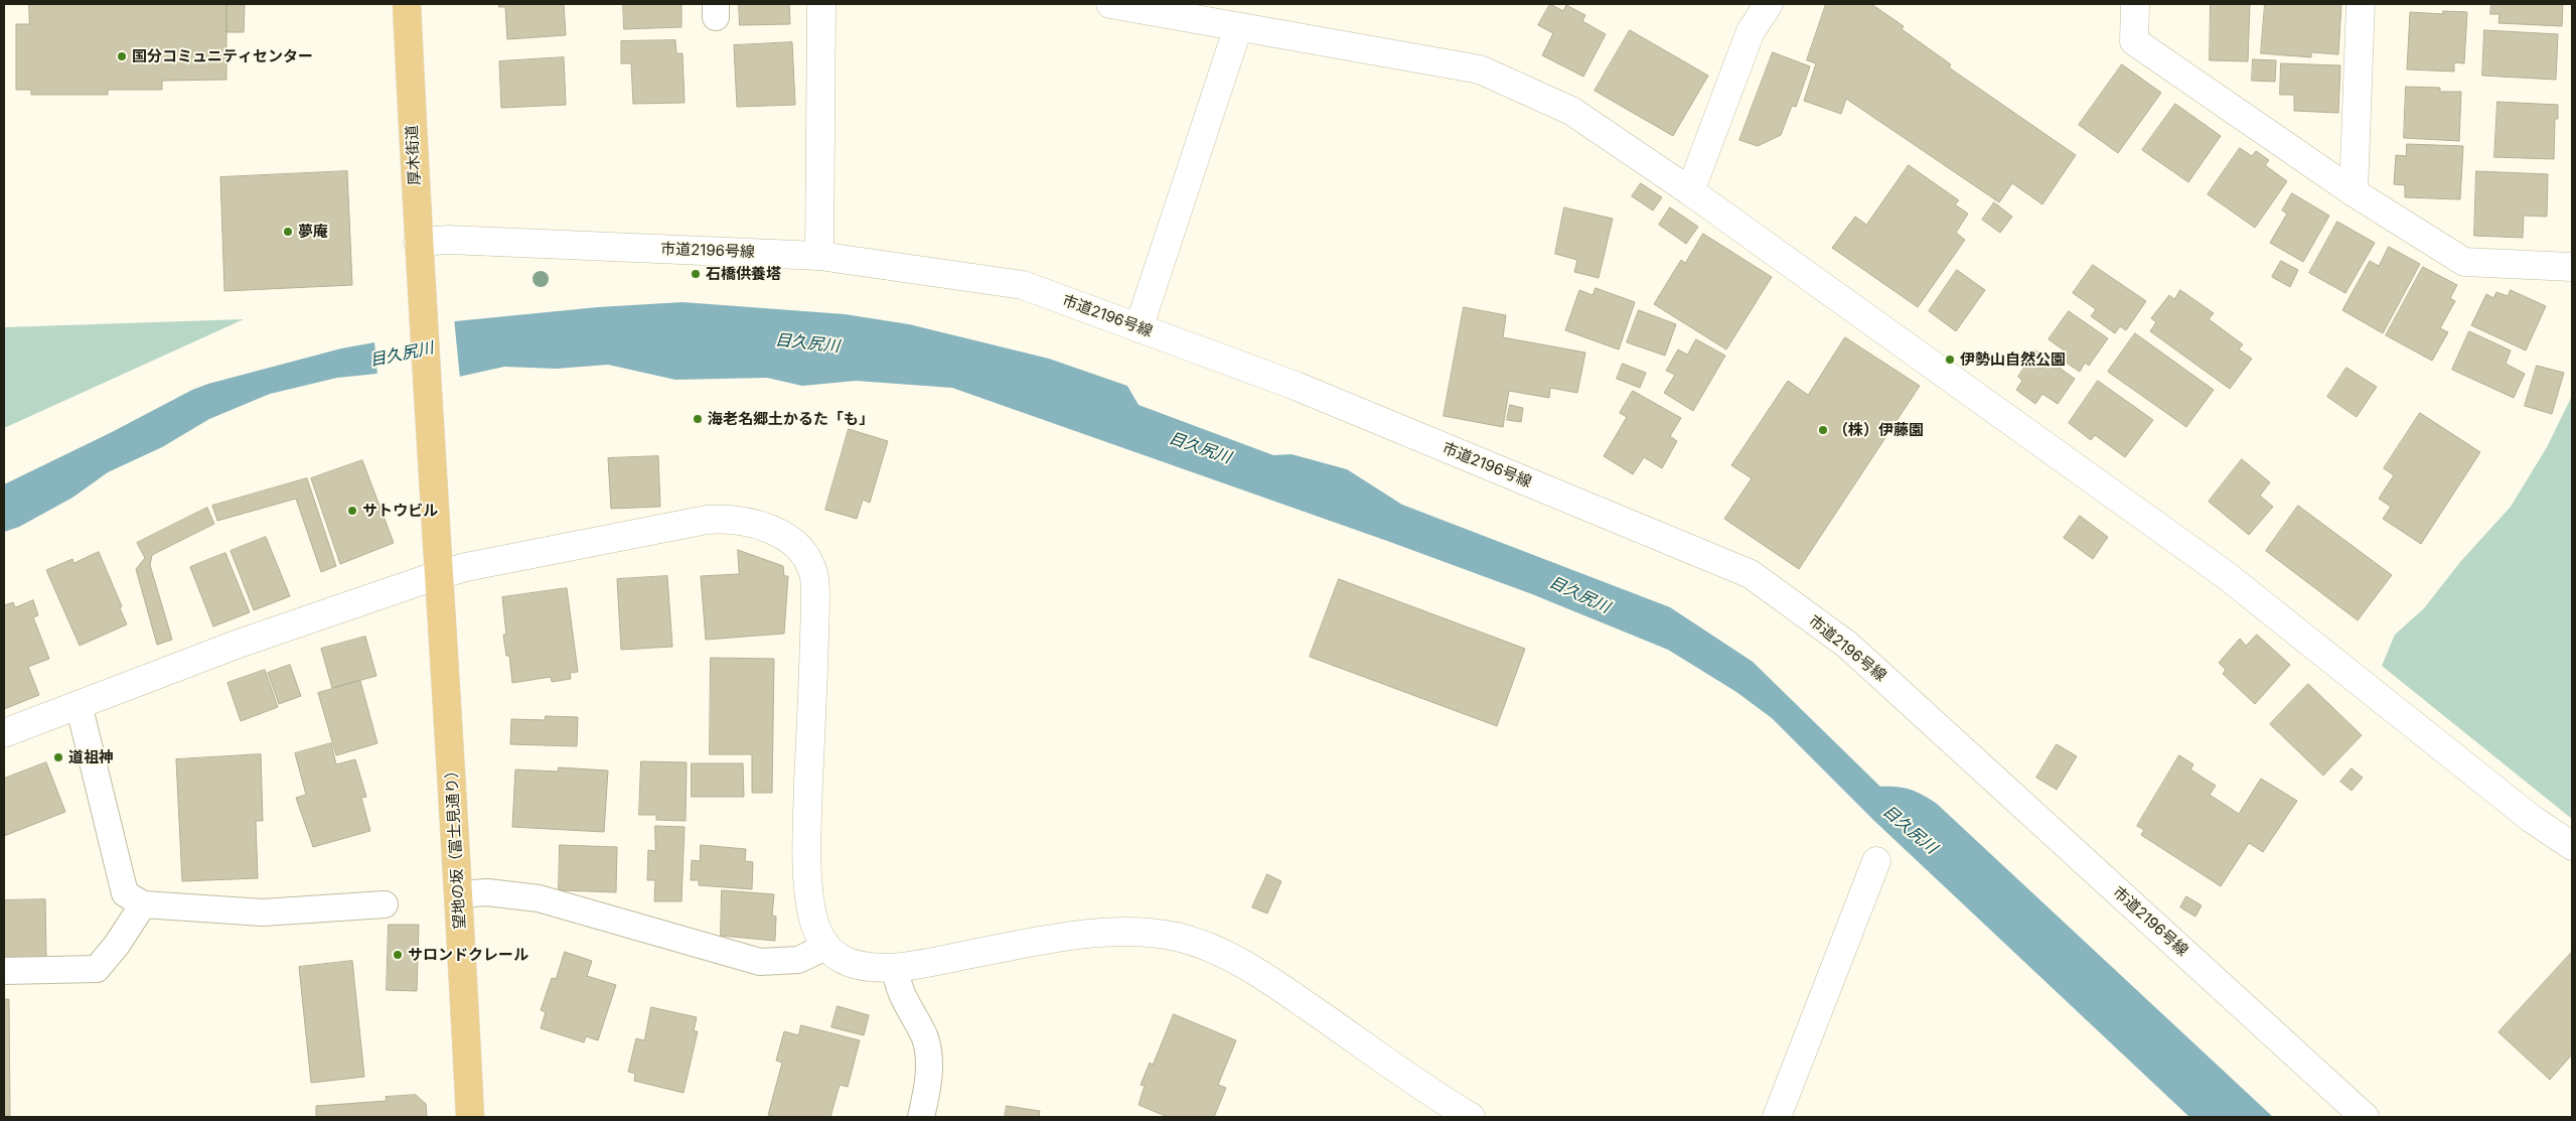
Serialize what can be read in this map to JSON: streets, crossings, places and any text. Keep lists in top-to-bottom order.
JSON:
{
  "streets": {
    "main road": ["厚木街道", "望地の坂（富士見通り）"],
    "street": ["市道2196号線"]
  },
  "crossings": [
    ["厚木街道", "市道2196号線"],
    ["厚木街道", "望地の坂（富士見通り）"]
  ],
  "water": ["目久尻川"],
  "places": [
    "国分コミュニティセンター",
    "夢庵",
    "石橋供養塔",
    "伊勢山自然公園",
    "海老名郷土かるた「も」",
    "（株）伊藤園",
    "サトウビル",
    "道祖神",
    "サロンドクレール"
  ]
}
